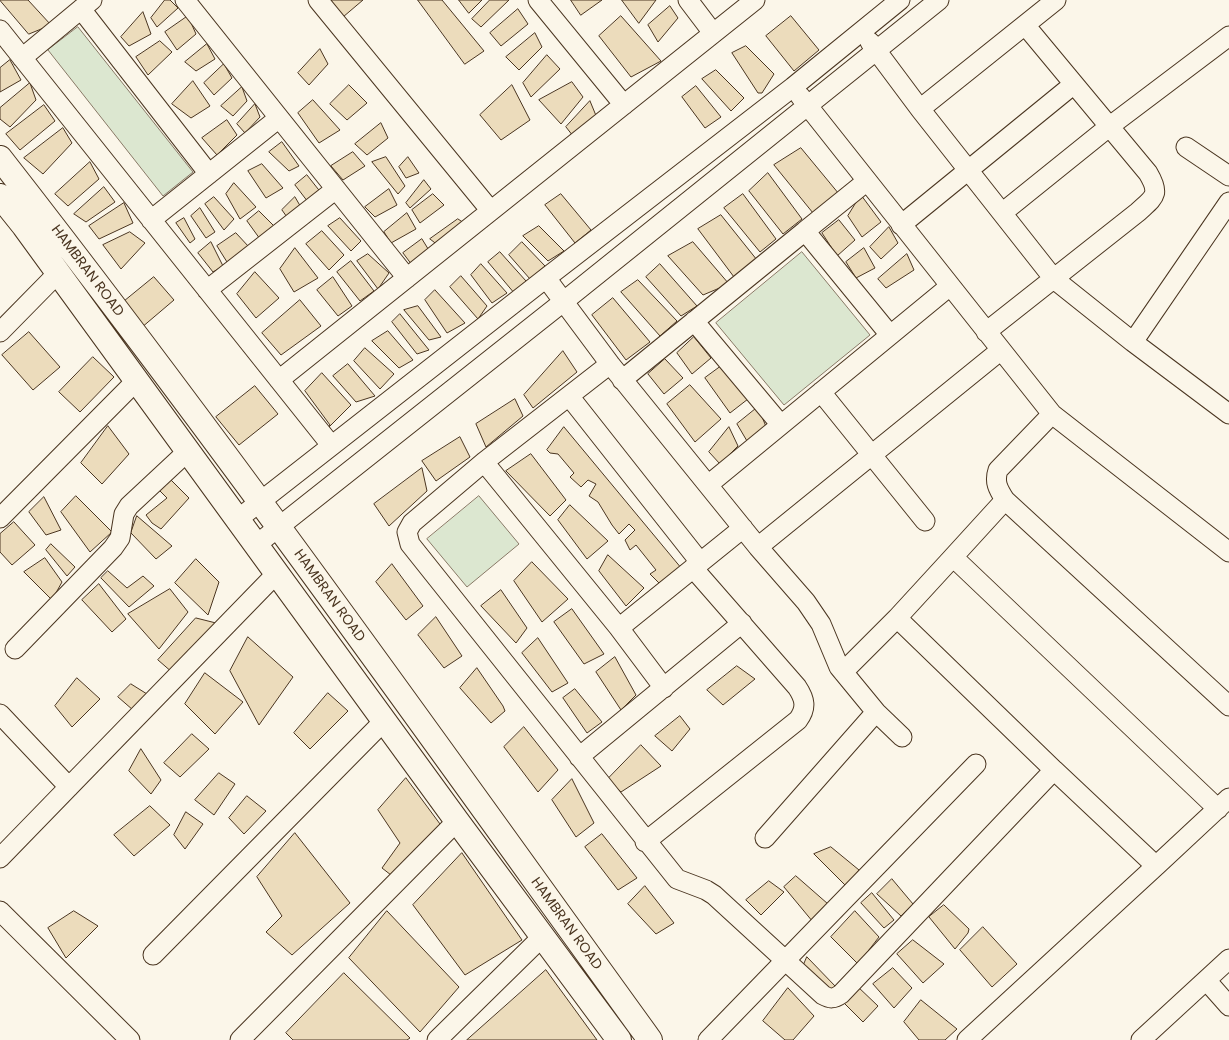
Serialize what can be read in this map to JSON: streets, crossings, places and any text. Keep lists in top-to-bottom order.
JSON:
{
  "streets": {
    "main road": ["HAMBRAN ROAD"]
  }
}
